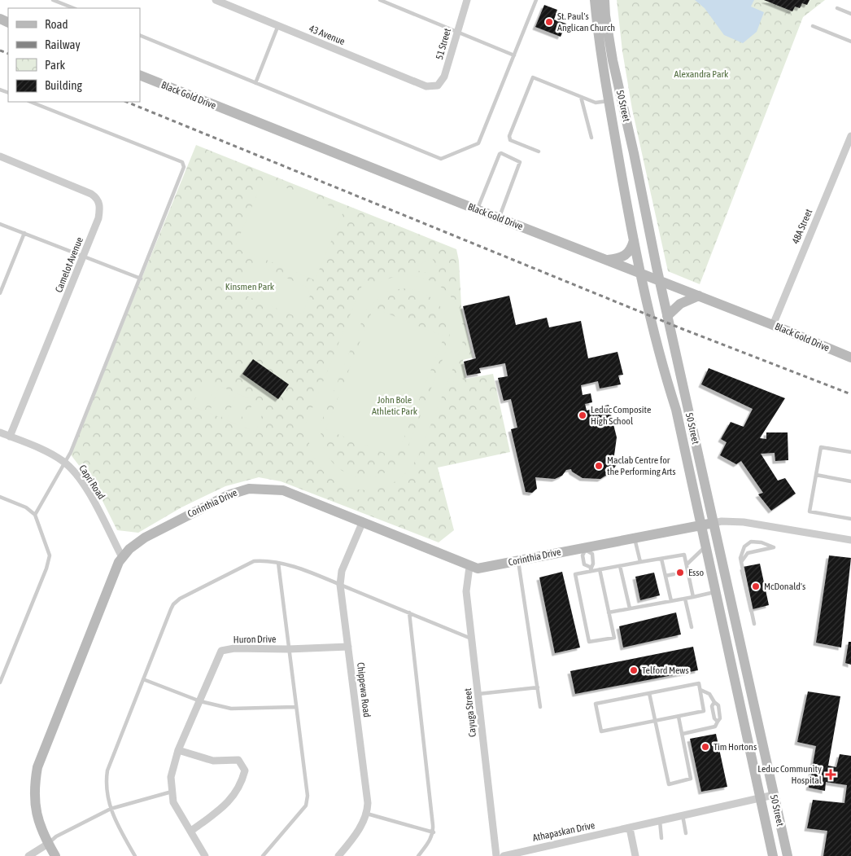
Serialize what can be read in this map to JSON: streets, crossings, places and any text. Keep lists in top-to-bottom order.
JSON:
{
  "streets": {
    "main road": ["Black Gold Drive", "50 Street", "Corinthia Drive"],
    "street": [
      "43 Avenue",
      "51 Street",
      "48A Street",
      "Camelot Avenue",
      "Capri Road",
      "Huron Drive",
      "Chippewa Road",
      "Cayuga Street",
      "Athapaskan Drive"
    ]
  },
  "crossings": [
    ["43 Avenue", "51 Street"],
    ["Black Gold Drive", "50 Street"],
    ["Black Gold Drive", "48A Street"],
    ["50 Street", "Corinthia Drive"],
    ["50 Street", "Athapaskan Drive"],
    ["Camelot Avenue", "Capri Road"],
    ["Capri Road", "Corinthia Drive"],
    ["Corinthia Drive", "Chippewa Road"],
    ["Corinthia Drive", "Cayuga Street"],
    ["Huron Drive", "Chippewa Road"]
  ],
  "parks": ["Alexandra Park", "Kinsmen Park", "John Bole Athletic Park"],
  "places": {
    "other": [
      "St. Paul's Anglican Church",
      "Leduc Composite High School",
      "Maclab Centre for the Performing Arts",
      "Esso",
      "McDonald's",
      "Telford Mews",
      "Tim Hortons"
    ],
    "health": ["Leduc Community Hospital"]
  },
  "legend": [
    "Road",
    "Railway",
    "Park",
    "Building"
  ]
}
